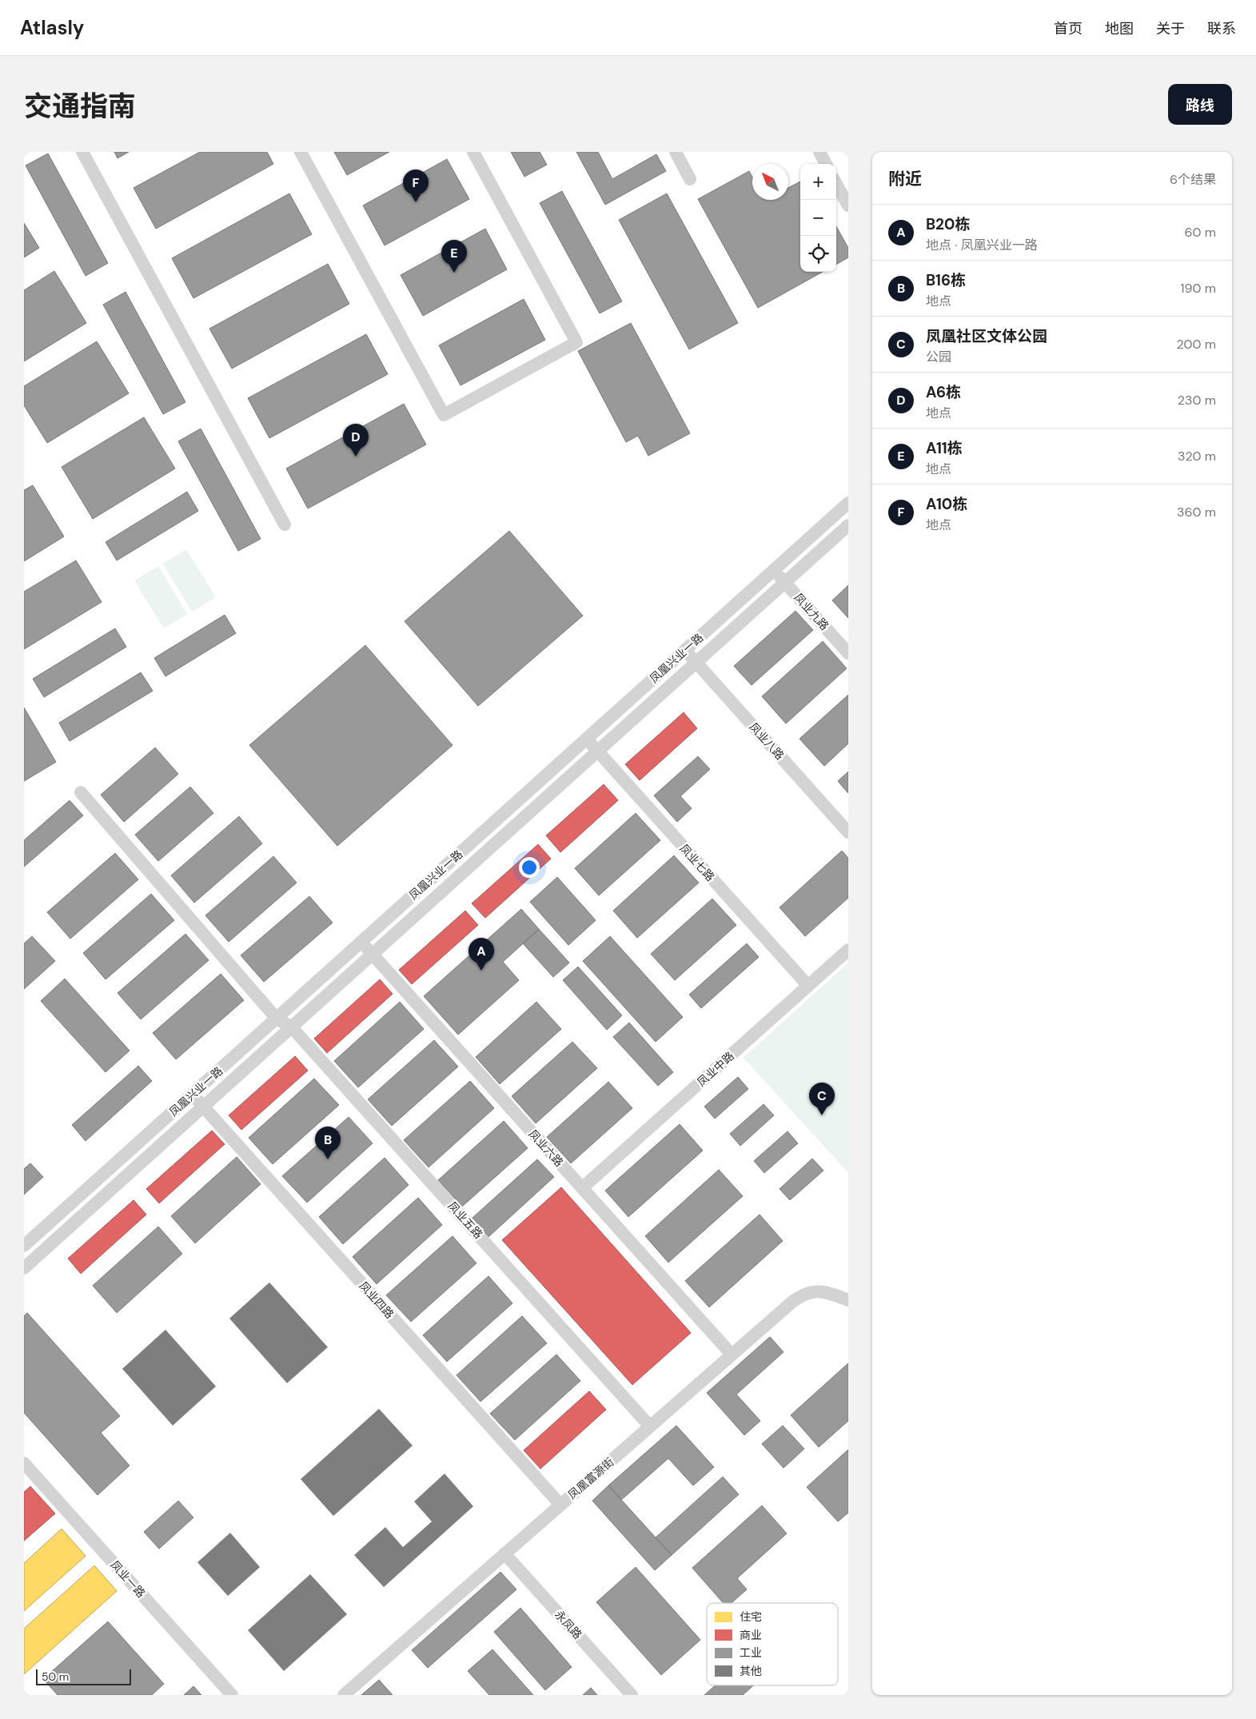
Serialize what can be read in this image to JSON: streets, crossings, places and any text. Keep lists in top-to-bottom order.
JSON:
{
  "streets": {
    "street": [
      "凤业九路",
      "凤凰兴业一路",
      "凤业八路",
      "凤业七路",
      "凤业中路",
      "凤业六路",
      "凤业五路",
      "凤业四路",
      "凤凰富源街",
      "凤业一路",
      "永凤路"
    ]
  },
  "crossings": [
    ["凤业九路", "凤凰兴业一路"],
    ["凤凰兴业一路", "凤业八路"],
    ["凤凰兴业一路", "凤业七路"],
    ["凤凰兴业一路", "凤业六路"],
    ["凤凰兴业一路", "凤业五路"],
    ["凤凰兴业一路", "凤业四路"],
    ["凤业七路", "凤业中路"],
    ["凤业中路", "凤业六路"],
    ["凤业六路", "凤凰富源街"],
    ["凤业五路", "凤凰富源街"],
    ["凤业四路", "凤凰富源街"],
    ["凤凰富源街", "永凤路"]
  ],
  "legend": [
    "住宅",
    "商业",
    "工业",
    "其他"
  ],
  "scale_bar": "50 m",
  "north": "top left",
  "page": {
    "header": "Atlasly",
    "nav": [
      "首页",
      "地图",
      "关于",
      "联系"
    ],
    "title": "交通指南",
    "buttons": "路线",
    "heading": ["附近", "6个结果"],
    "map_buttons": ["+", "−"],
    "pins": [
      "F",
      "E",
      "D",
      "A",
      "C",
      "B"
    ],
    "list": [
      {
        "mark": "A",
        "name": "B20栋",
        "note": "地点 · 凤凰兴业一路",
        "value": "60 m"
      },
      {
        "mark": "B",
        "name": "B16栋",
        "note": "地点",
        "value": "190 m"
      },
      {
        "mark": "C",
        "name": "凤凰社区文体公园",
        "note": "公园",
        "value": "200 m"
      },
      {
        "mark": "D",
        "name": "A6栋",
        "note": "地点",
        "value": "230 m"
      },
      {
        "mark": "E",
        "name": "A11栋",
        "note": "地点",
        "value": "320 m"
      },
      {
        "mark": "F",
        "name": "A10栋",
        "note": "地点",
        "value": "360 m"
      }
    ],
    "scale": "50 m"
  }
}
